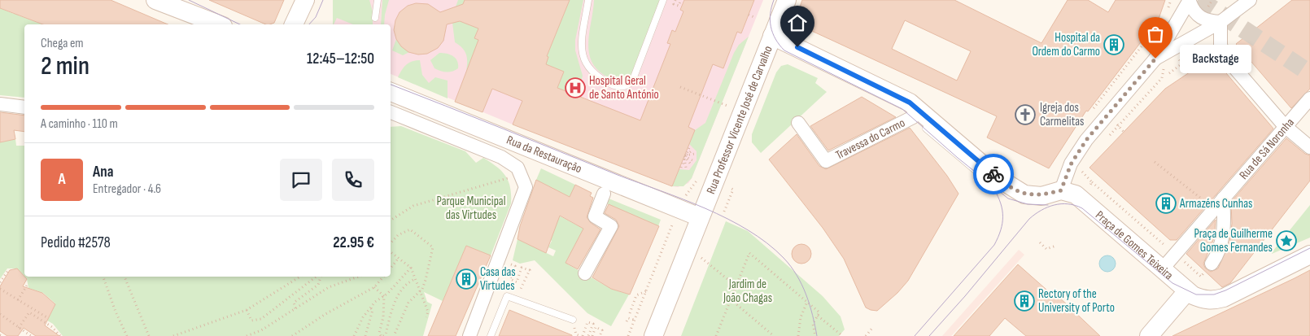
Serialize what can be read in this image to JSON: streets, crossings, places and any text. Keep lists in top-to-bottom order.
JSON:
{
  "streets": {
    "street": [
      "Rua Professor Vicente José de Carvalho",
      "Travessa do Carmo",
      "Rua de Sá Noronha",
      "Rua da Restauração",
      "Praça de Gomes Teixeira"
    ]
  },
  "crossings": [
    ["Rua Professor Vicente José de Carvalho", "Rua da Restauração"],
    ["Rua de Sá Noronha", "Praça de Gomes Teixeira"]
  ],
  "parks": ["Parque Municipal das Virtudes", "Jardim de João Chagas"],
  "places": {
    "building": [
      "Hospital da Ordem do Carmo",
      "Armazéns Cunhas",
      "Casa das Virtudes",
      "Rectory of the University of Porto"
    ],
    "other": ["Backstage"],
    "hospital": ["Hospital Geral de Santo António"],
    "church": ["Igreja dos Carmelitas"],
    "place": ["Praça de Guilherme Gomes Fernandes"]
  },
  "page": {
    "heading": ["2 min", "Chega em", "12:45–12:50"],
    "panel": [
      "Ana",
      "Entregador · 4.6",
      "Pedido #2578",
      "22.95 €"
    ],
    "bubble": "Backstage",
    "bar": "A caminho · 110 m",
    "round": "A"
  }
}
